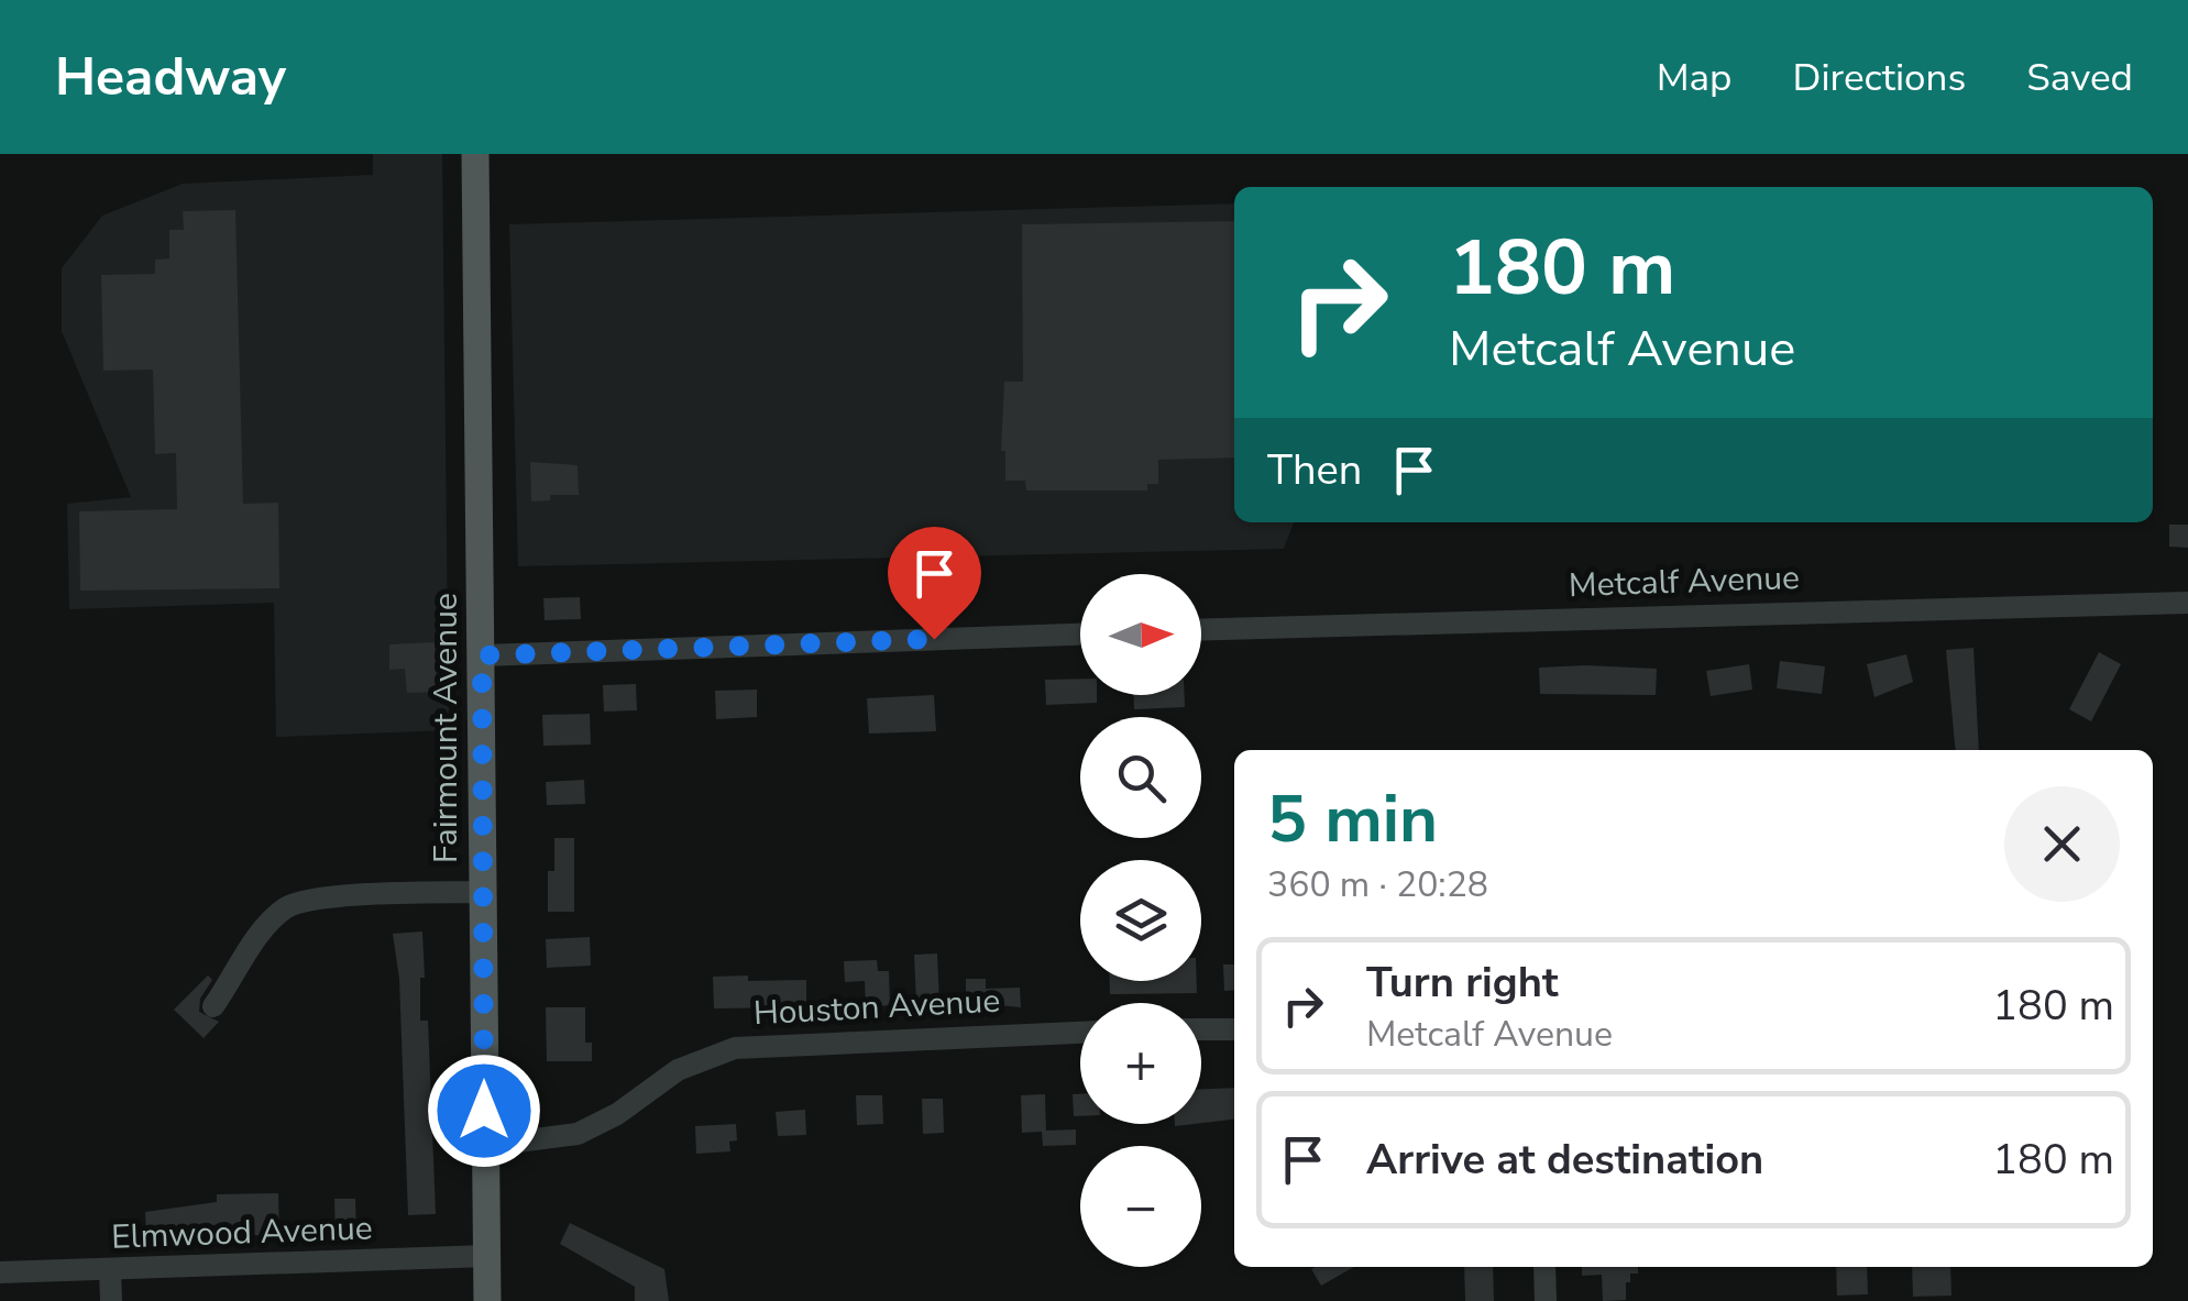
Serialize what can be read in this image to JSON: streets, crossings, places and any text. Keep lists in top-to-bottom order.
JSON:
{
  "streets": {
    "main road": ["Fairmount Avenue"],
    "street": ["Metcalf Avenue", "Houston Avenue", "Elmwood Avenue"]
  },
  "crossings": [
    ["Fairmount Avenue", "Houston Avenue"],
    ["Fairmount Avenue", "Elmwood Avenue"]
  ],
  "north": "right",
  "page": {
    "header": "Headway",
    "nav": ["Map", "Directions", "Saved"],
    "turn": ["180 m", "Metcalf Avenue"],
    "then": "Then",
    "map_buttons": ["+", "−"],
    "heading": ["5 min", "360 m · 20:28"],
    "list": [
      {
        "name": "Turn right",
        "note": "Metcalf Avenue",
        "value": "180 m"
      },
      {
        "name": "Arrive at destination",
        "value": "180 m"
      }
    ]
  }
}
